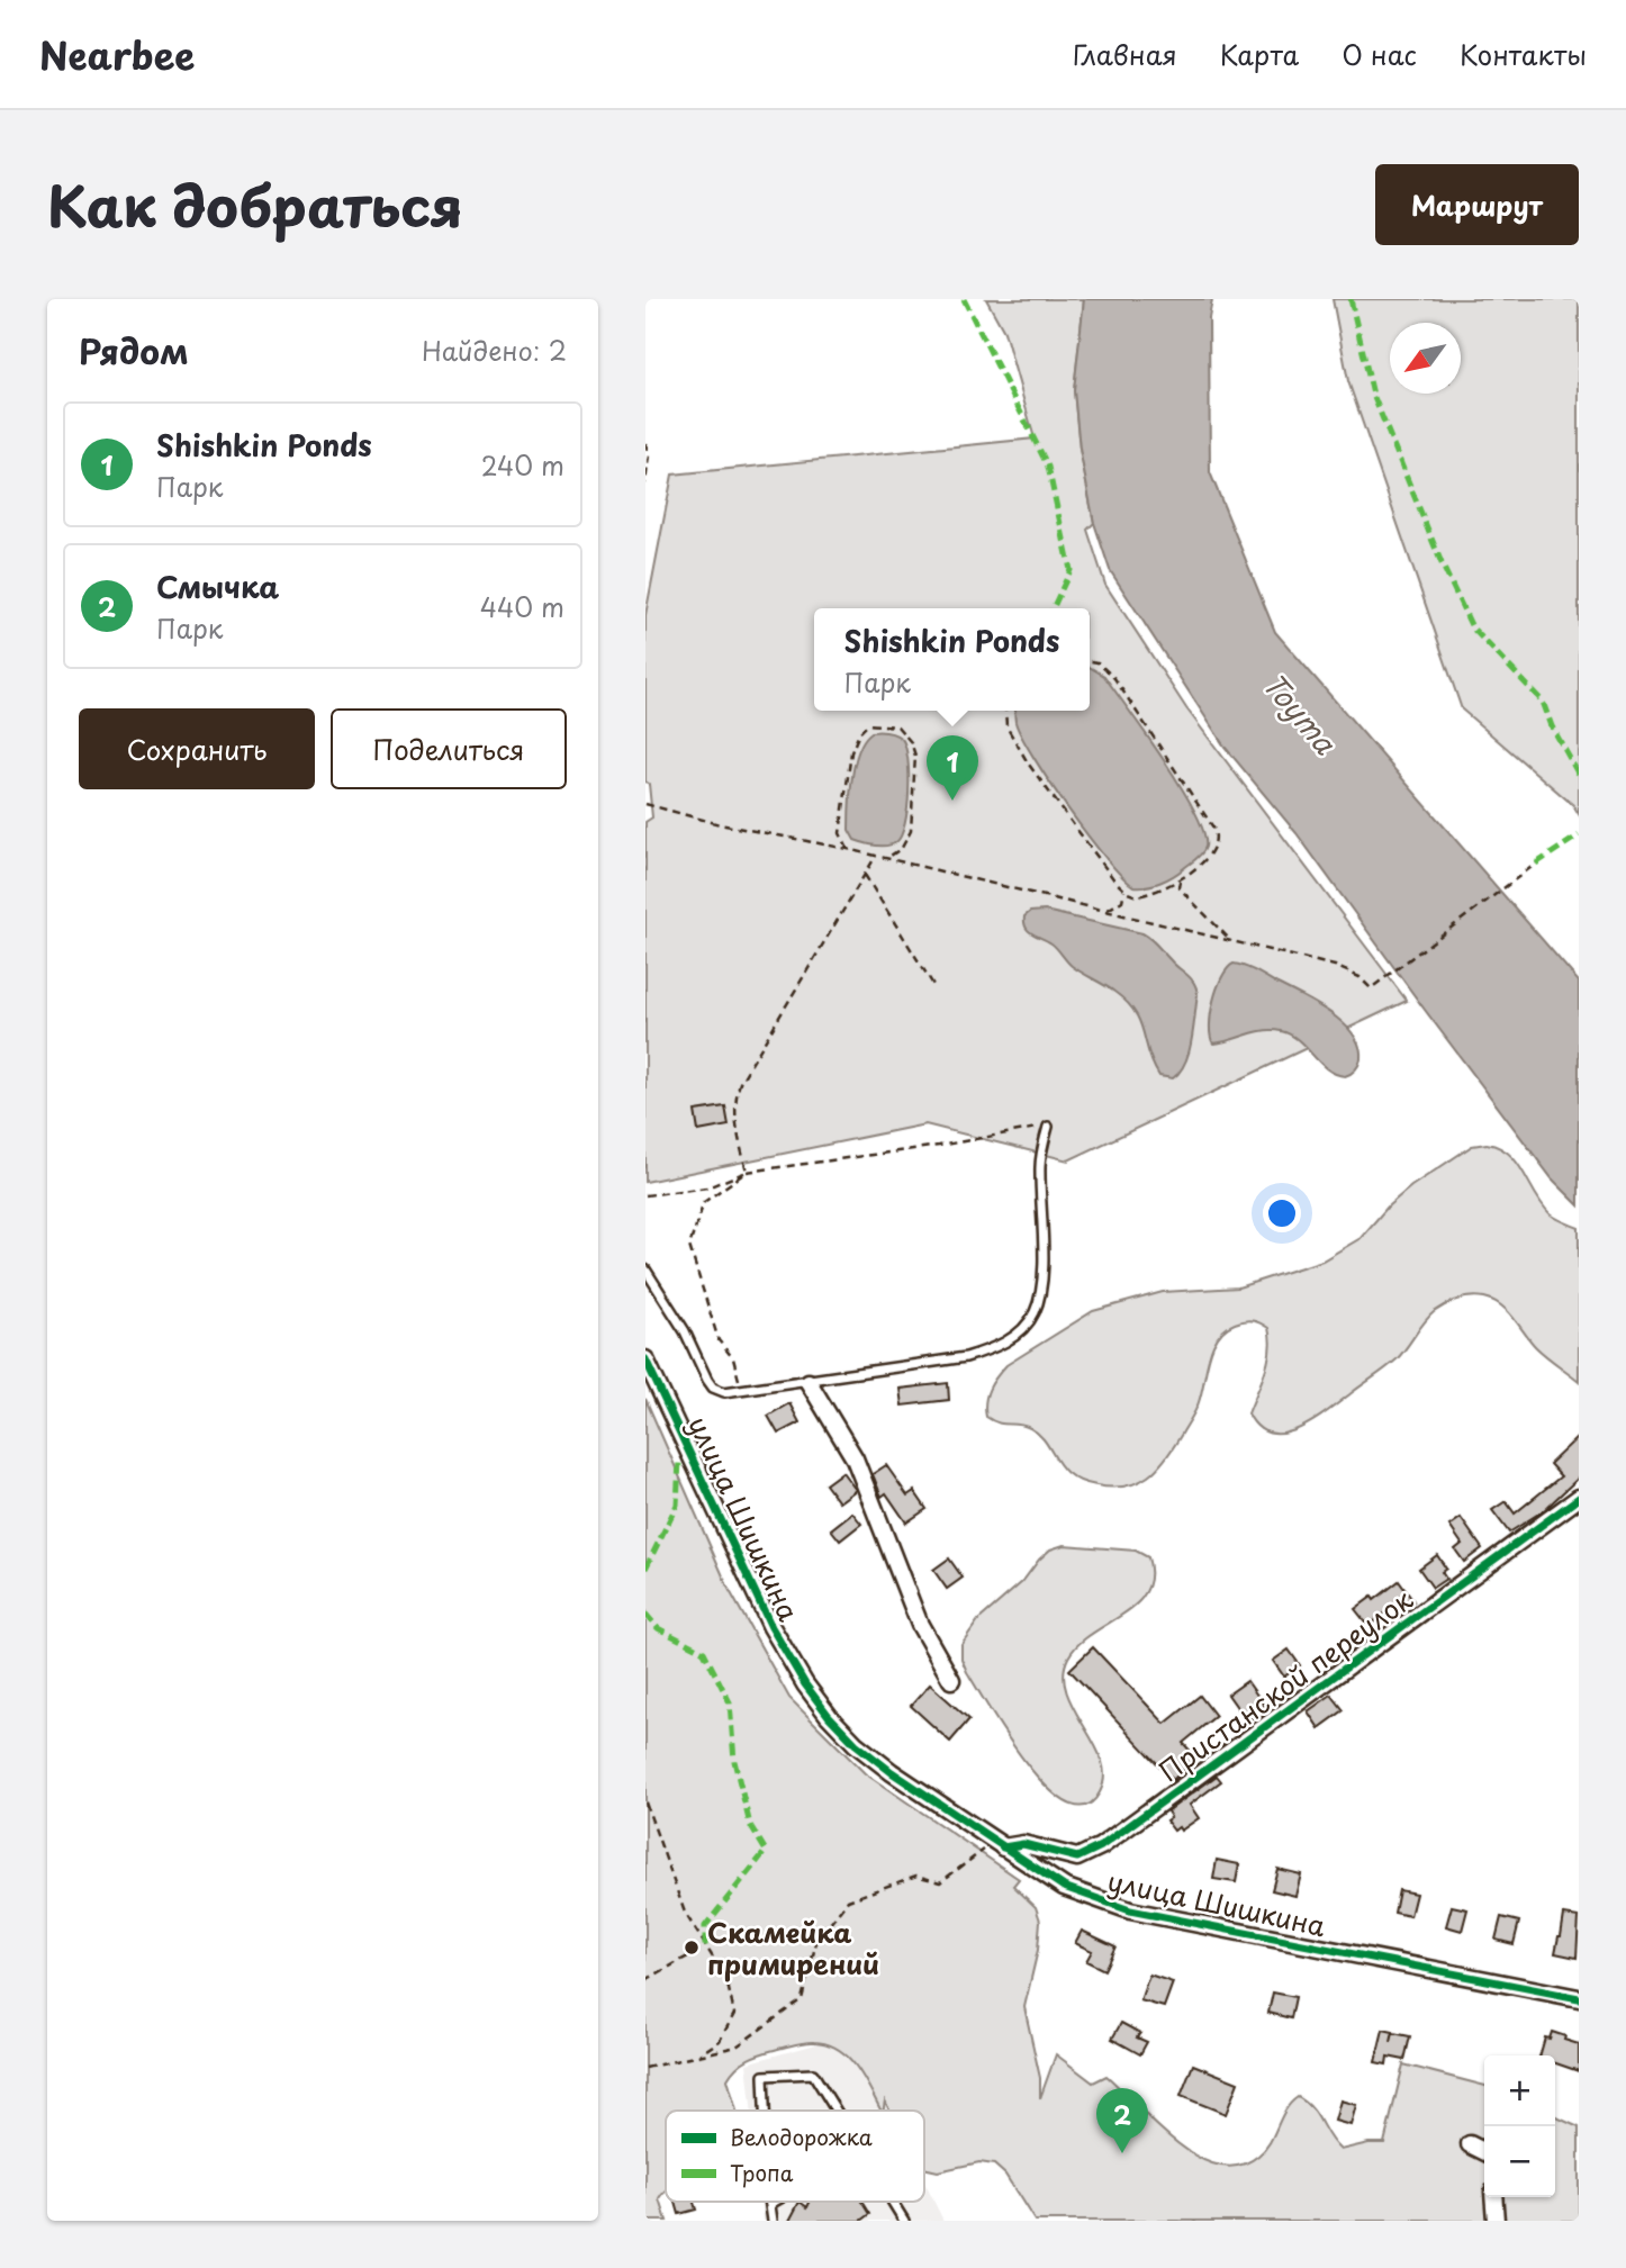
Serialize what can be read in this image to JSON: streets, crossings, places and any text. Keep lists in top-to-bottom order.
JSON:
{
  "streets": {
    "street": ["улица Шишкина", "Пристанской переулок"]
  },
  "crossings": [
    ["улица Шишкина", "Пристанской переулок"]
  ],
  "water": ["Toyma"],
  "places": ["Скамейка примирений"],
  "legend": ["Велодорожка", "Тропа"],
  "north": "bottom left",
  "page": {
    "header": "Nearbee",
    "nav": [
      "Главная",
      "Карта",
      "О нас",
      "Контакты"
    ],
    "title": "Как добраться",
    "buttons": [
      "Маршрут",
      ["Сохранить", "Поделиться"]
    ],
    "heading": ["Рядом", "Найдено: 2"],
    "list": [
      {
        "mark": "1",
        "name": "Shishkin Ponds",
        "note": "Парк",
        "value": "240 m"
      },
      {
        "mark": "2",
        "name": "Смычка",
        "note": "Парк",
        "value": "440 m"
      }
    ],
    "popup": ["Shishkin Ponds", "Парк"],
    "pins": ["1", "2"],
    "map_buttons": ["+", "−"]
  }
}
